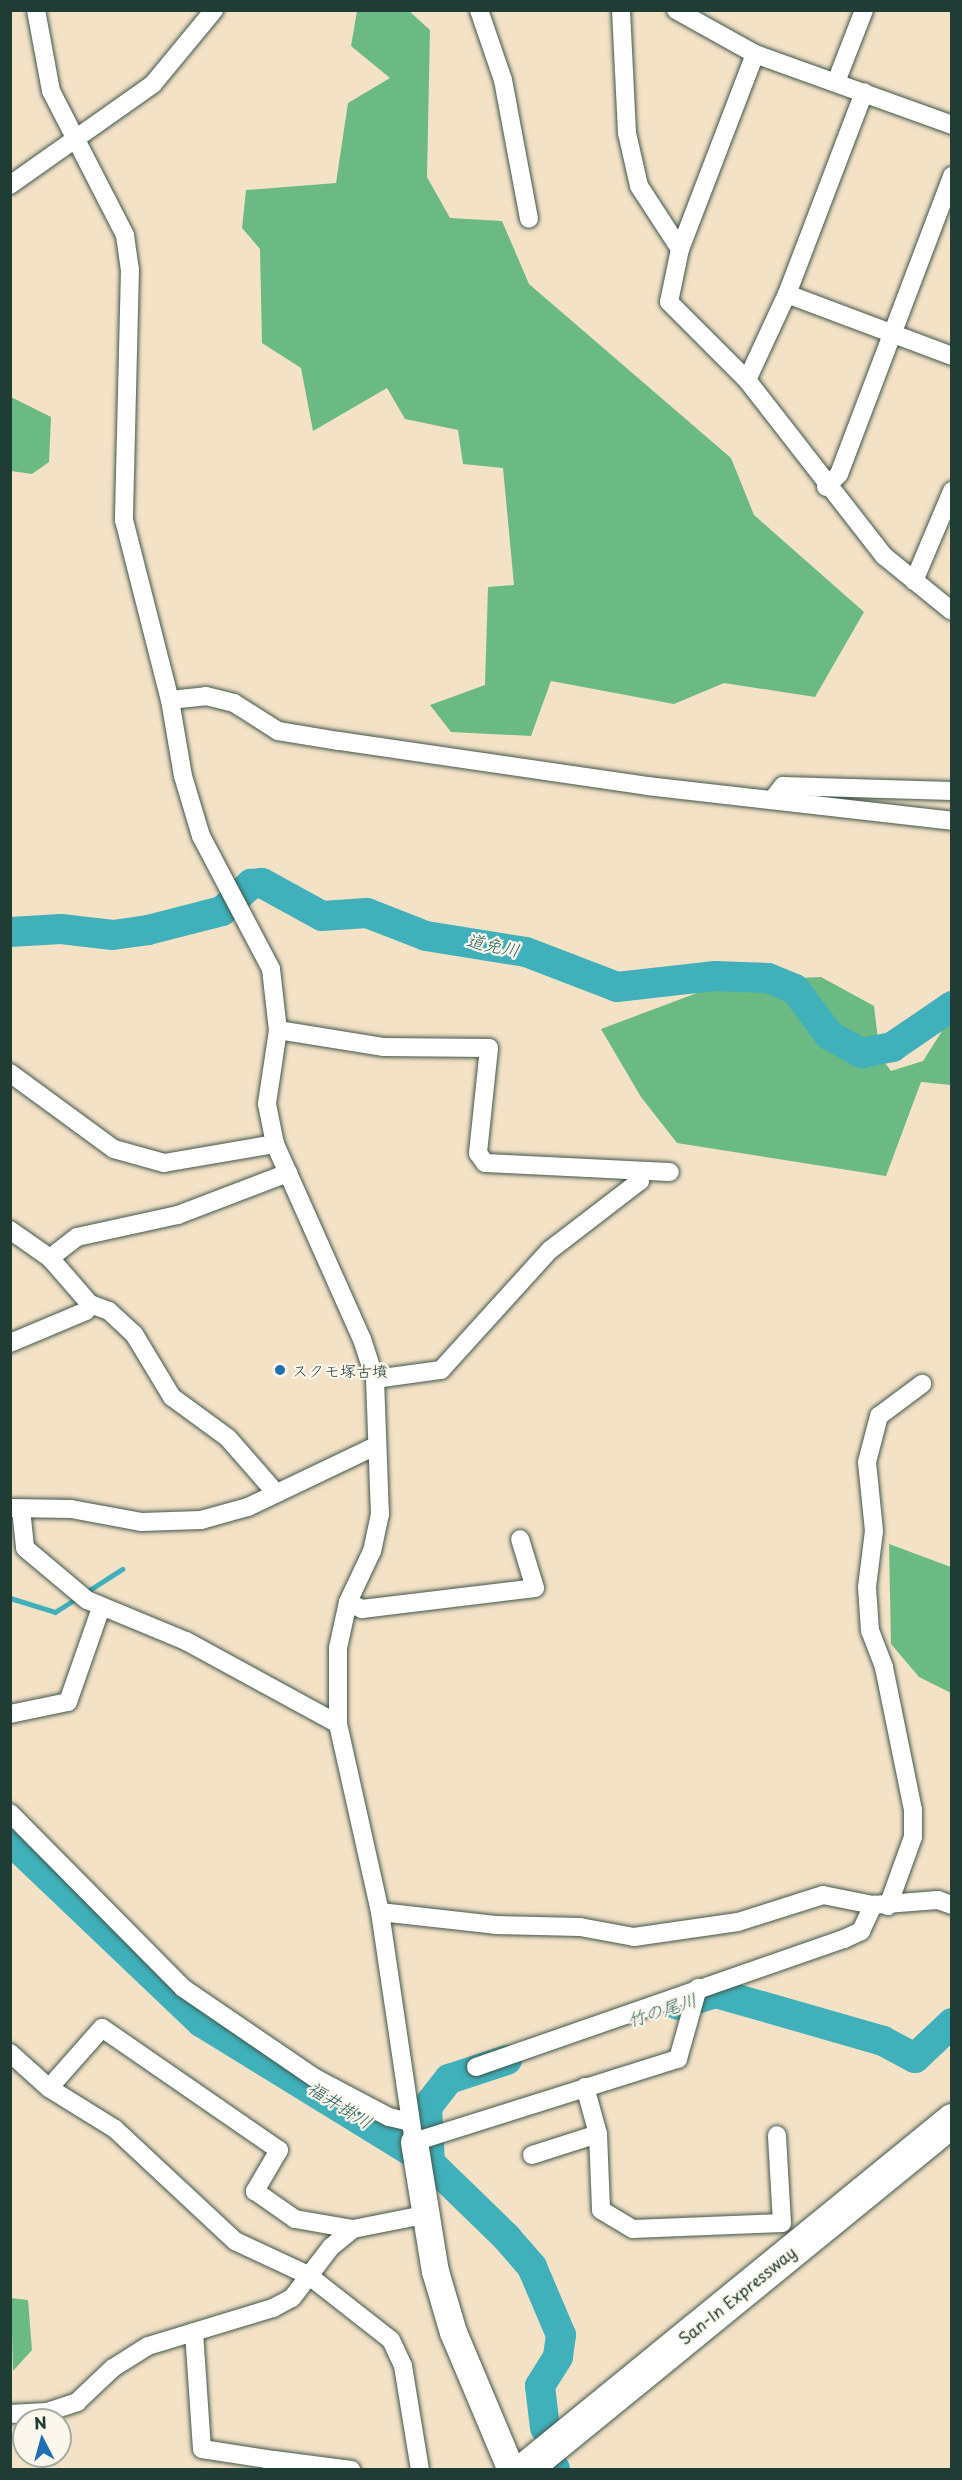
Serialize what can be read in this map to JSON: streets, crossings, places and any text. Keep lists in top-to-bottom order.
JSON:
{
  "streets": {
    "highway": ["San-In Expressway"]
  },
  "water": ["道免川", "竹の尾川", "福井掛川"],
  "places": ["スクモ塚古墳"],
  "north": "top"
}
